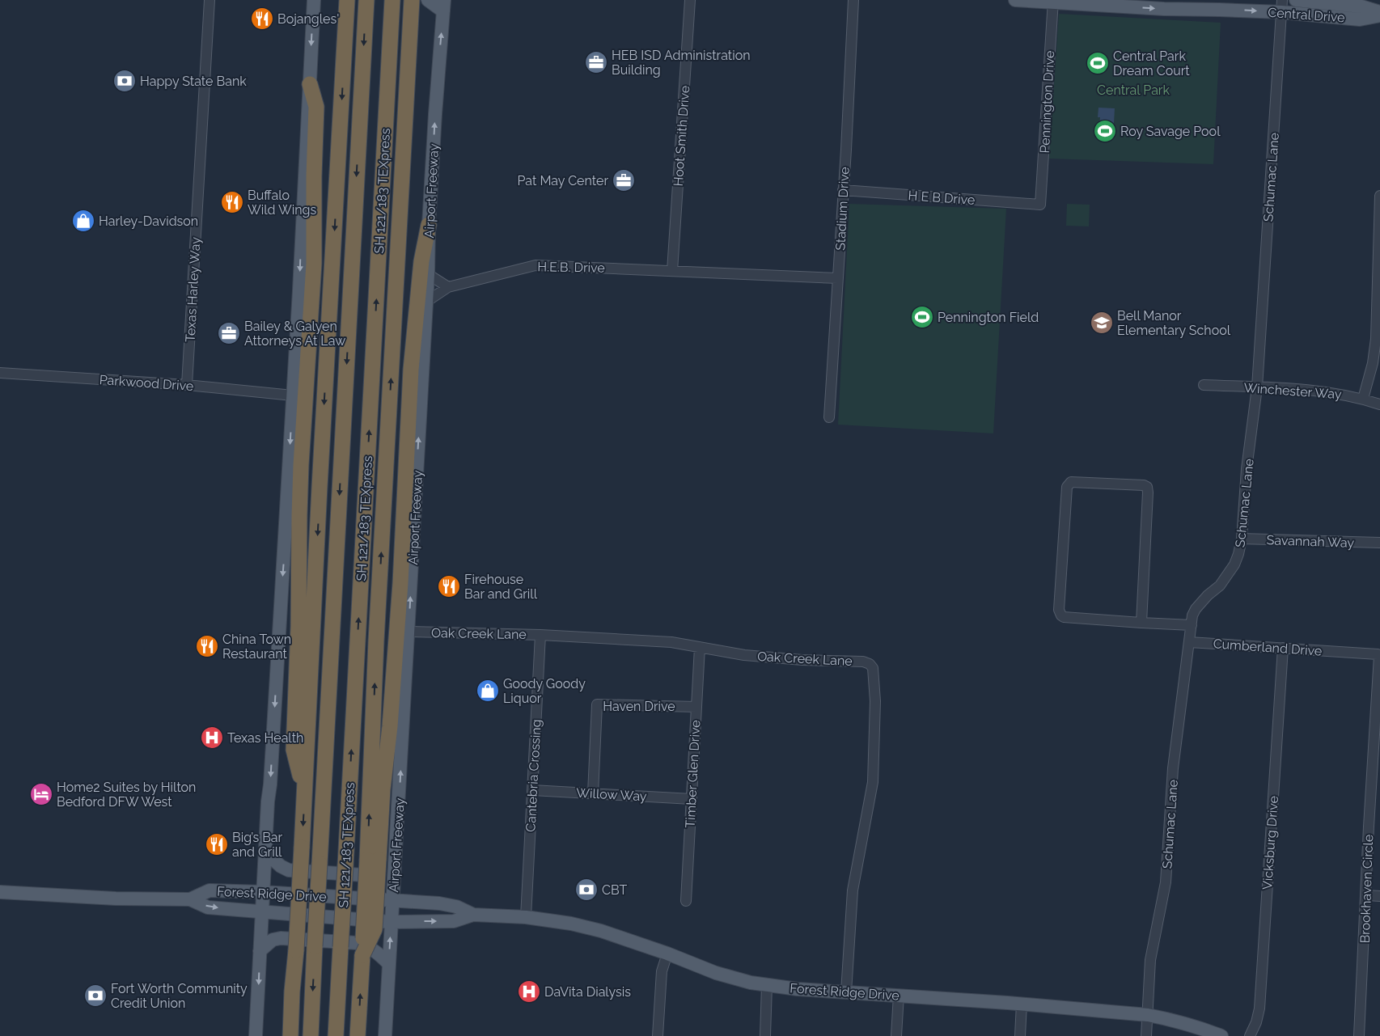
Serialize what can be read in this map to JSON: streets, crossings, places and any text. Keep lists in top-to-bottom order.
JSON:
{
  "streets": {
    "highway": ["SH 121/183 TEXpress"],
    "main road": ["Central Drive", "Airport Freeway", "Forest Ridge Drive"],
    "street": [
      "Pennington Drive",
      "Hoot Smith Drive",
      "Schumac Lane",
      "H E B Drive",
      "Stadium Drive",
      "H.E.B. Drive",
      "Texas Harley Way",
      "Parkwood Drive",
      "Winchester Way",
      "Savannah Way",
      "Oak Creek Lane",
      "Cumberland Drive",
      "Haven Drive",
      "Timber Glen Drive",
      "Cantebria Crossing",
      "Willow Way",
      "Vicksburg Drive",
      "Brookhaven Circle"
    ]
  },
  "crossings": [
    ["Central Drive", "Pennington Drive"],
    ["Central Drive", "Schumac Lane"],
    ["Pennington Drive", "H E B Drive"],
    ["Hoot Smith Drive", "H.E.B. Drive"],
    ["Schumac Lane", "Winchester Way"],
    ["Schumac Lane", "Savannah Way"],
    ["Schumac Lane", "Cumberland Drive"],
    ["Schumac Lane", "Forest Ridge Drive"],
    ["Airport Freeway", "H.E.B. Drive"],
    ["Airport Freeway", "Oak Creek Lane"],
    ["Airport Freeway", "Forest Ridge Drive"],
    ["H E B Drive", "Stadium Drive"],
    ["Texas Harley Way", "Parkwood Drive"],
    ["Oak Creek Lane", "Timber Glen Drive"],
    ["Oak Creek Lane", "Cantebria Crossing"],
    ["Oak Creek Lane", "Forest Ridge Drive"],
    ["Cumberland Drive", "Vicksburg Drive"],
    ["Cumberland Drive", "Brookhaven Circle"],
    ["Haven Drive", "Timber Glen Drive"],
    ["Haven Drive", "Willow Way"],
    ["Timber Glen Drive", "Willow Way"],
    ["Cantebria Crossing", "Willow Way"],
    ["Cantebria Crossing", "Forest Ridge Drive"]
  ],
  "one_way": ["Central Drive", "Airport Freeway"],
  "parks": ["Central Park"],
  "places": {
    "restaurant": [
      "Bojangles'",
      "Buffalo Wild Wings",
      "Firehouse Bar and Grill",
      "China Town Restaurant",
      "Big’s Bar and Grill"
    ],
    "office": ["HEB ISD Administration Building", "Pat May Center", "Bailey & Galyen Attorneys At Law"],
    "sports": ["Central Park Dream Court", "Roy Savage Pool", "Pennington Field"],
    "bank": ["Happy State Bank", "CBT", "Fort Worth Community Credit Union"],
    "shop": ["Harley-Davidson", "Goody Goody Liquor"],
    "school or university": ["Bell Manor Elementary School"],
    "hospital": ["Texas Health", "DaVita Dialysis"],
    "hotel": ["Home2 Suites by Hilton Bedford DFW West"]
  }
}
